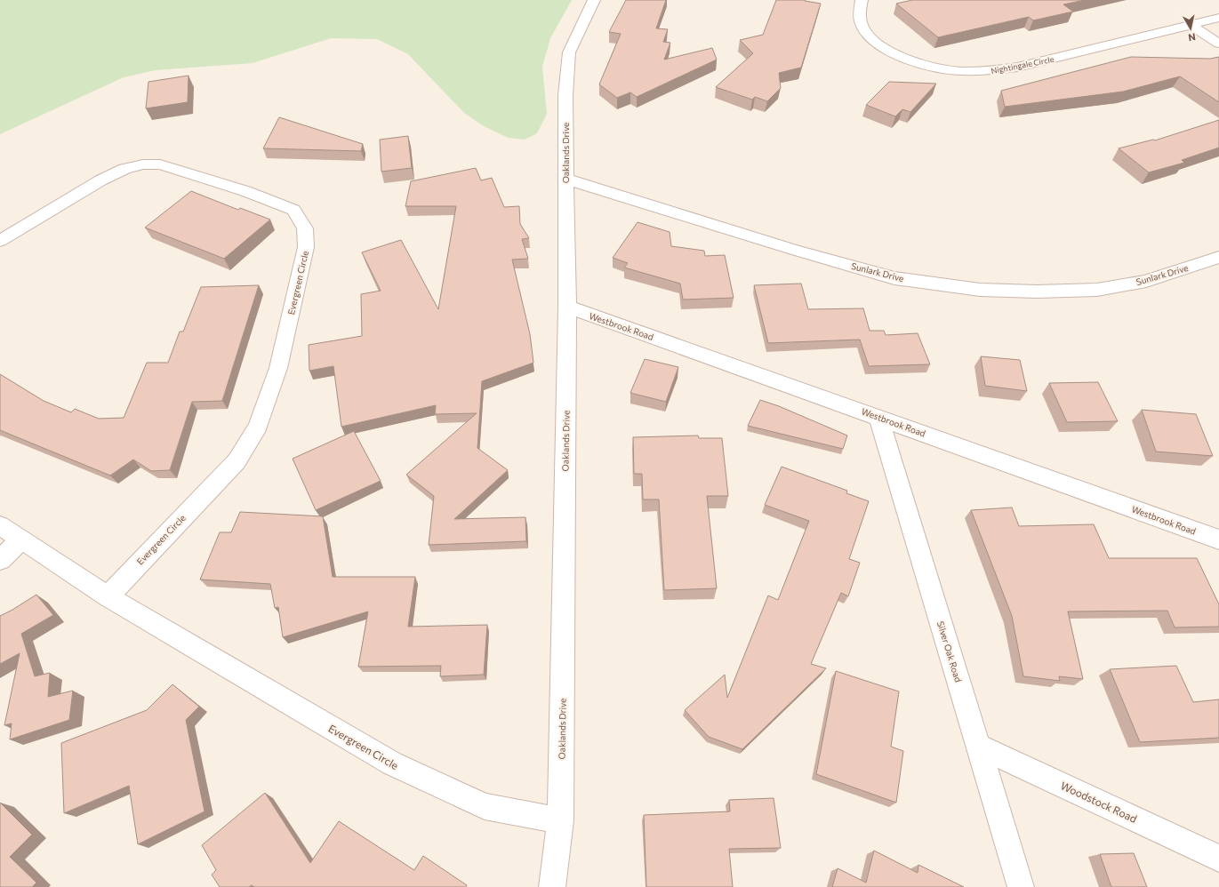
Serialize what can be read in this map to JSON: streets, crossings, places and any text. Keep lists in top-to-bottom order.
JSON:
{
  "streets": {
    "street": [
      "Nightingale Circle",
      "Oaklands Drive",
      "Sunlark Drive",
      "Evergreen Circle",
      "Westbrook Road",
      "Silver Oak Road",
      "Woodstock Road"
    ]
  },
  "crossings": [
    ["Oaklands Drive", "Sunlark Drive"],
    ["Oaklands Drive", "Evergreen Circle"],
    ["Oaklands Drive", "Westbrook Road"],
    ["Westbrook Road", "Silver Oak Road"],
    ["Silver Oak Road", "Woodstock Road"]
  ],
  "north": "bottom"
}
